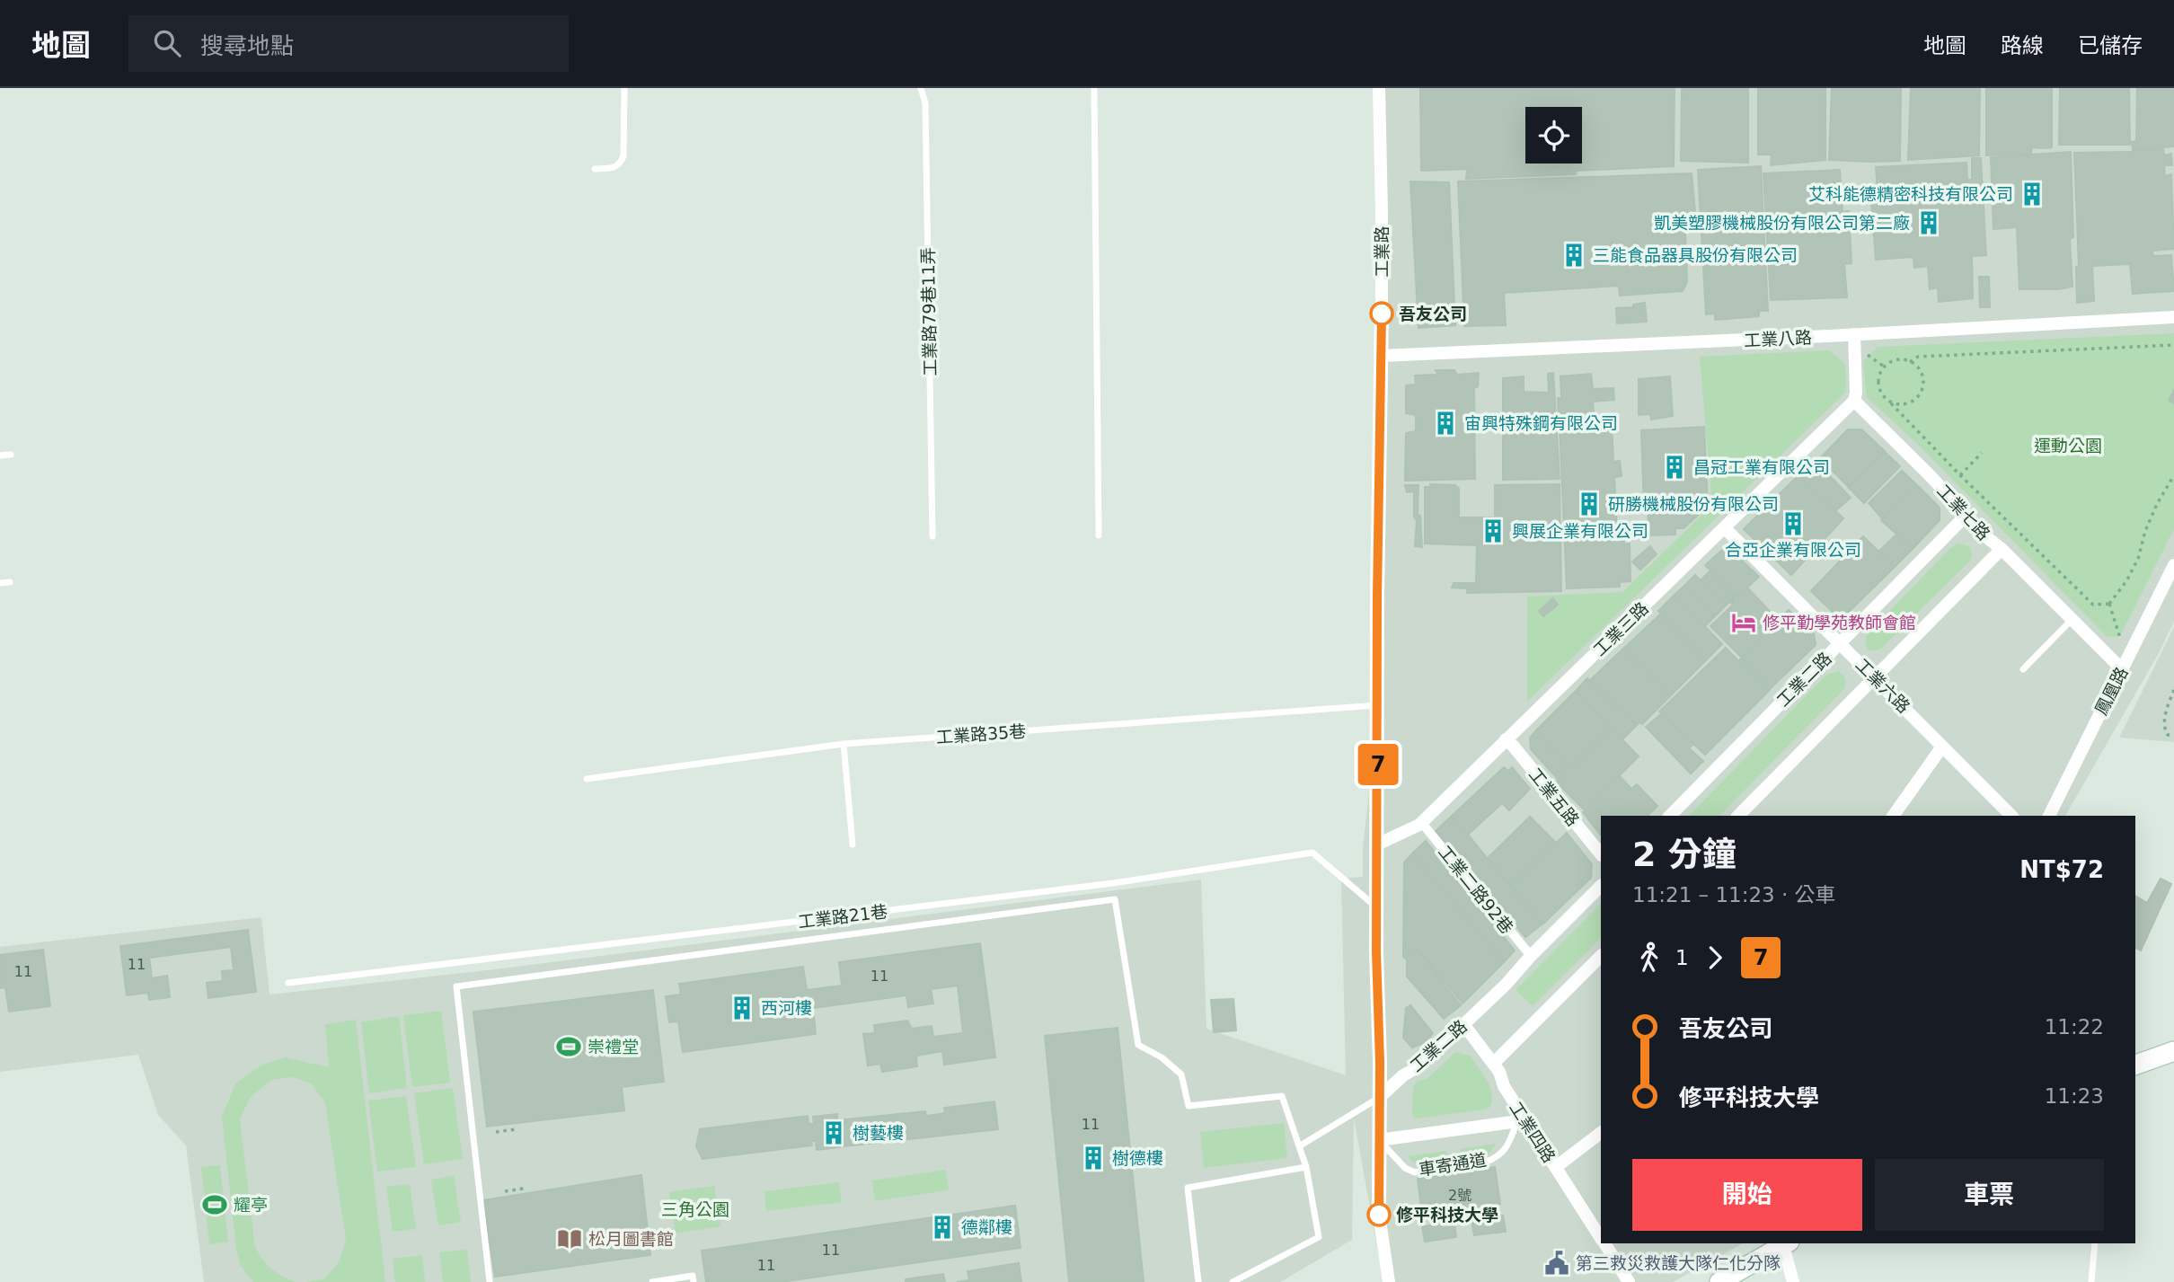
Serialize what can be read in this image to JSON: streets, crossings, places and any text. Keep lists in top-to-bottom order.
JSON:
{
  "streets": {
    "street": [
      "工業路",
      "工業八路",
      "工業七路",
      "工業三路",
      "工業二路",
      "工業六路",
      "鳳凰路",
      "工業五路",
      "工業二路92巷",
      "工業四路"
    ],
    "lane": [
      "工業路79巷11弄",
      "工業路35巷",
      "工業路21巷",
      "車寄通道"
    ]
  },
  "crossings": [
    ["工業路", "工業八路"],
    ["工業路", "工業三路"],
    ["工業路", "工業二路"],
    ["工業路", "工業路35巷"],
    ["工業路", "工業路21巷"],
    ["工業路", "車寄通道"],
    ["工業七路", "工業三路"],
    ["工業七路", "工業二路"],
    ["工業七路", "鳳凰路"],
    ["工業三路", "工業六路"],
    ["工業三路", "工業五路"],
    ["工業三路", "工業二路92巷"],
    ["工業二路", "工業六路"],
    ["工業二路", "工業二路92巷"],
    ["工業二路", "工業四路"],
    ["工業四路", "車寄通道"]
  ],
  "parks": ["運動公園", "三角公園"],
  "places": {
    "building": [
      "艾科能德精密科技有限公司",
      "凱美塑膠機械股份有限公司第二廠",
      "三能食品器具股份有限公司",
      "宙興特殊鋼有限公司",
      "昌冠工業有限公司",
      "研勝機械股份有限公司",
      "合亞企業有限公司",
      "興展企業有限公司",
      "西河樓",
      "樹藝樓",
      "樹德樓",
      "德鄰樓"
    ],
    "other": ["吾友公司", "修平科技大學"],
    "hotel": ["修平勤學苑教師會館"],
    "sports": ["崇禮堂", "耀亭"],
    "library": ["松月圖書館"],
    "public building": ["第三救災救護大隊仁化分隊"]
  },
  "lines": ["bus line 7"],
  "house_numbers": [
    "11",
    "11",
    "11",
    "11",
    "2號",
    "11",
    "11"
  ],
  "page": {
    "header": "地圖",
    "search": "搜尋地點",
    "nav": ["地圖", "路線", "已儲存"],
    "on_map": "7",
    "heading": ["2 分鐘", "11:21 – 11:23 · 公車", "NT$72"],
    "legs": ["1", "7"],
    "list": [
      {
        "name": "吾友公司",
        "value": "11:22"
      },
      {
        "name": "修平科技大學",
        "value": "11:23"
      }
    ],
    "buttons": ["開始", "車票"]
  }
}
